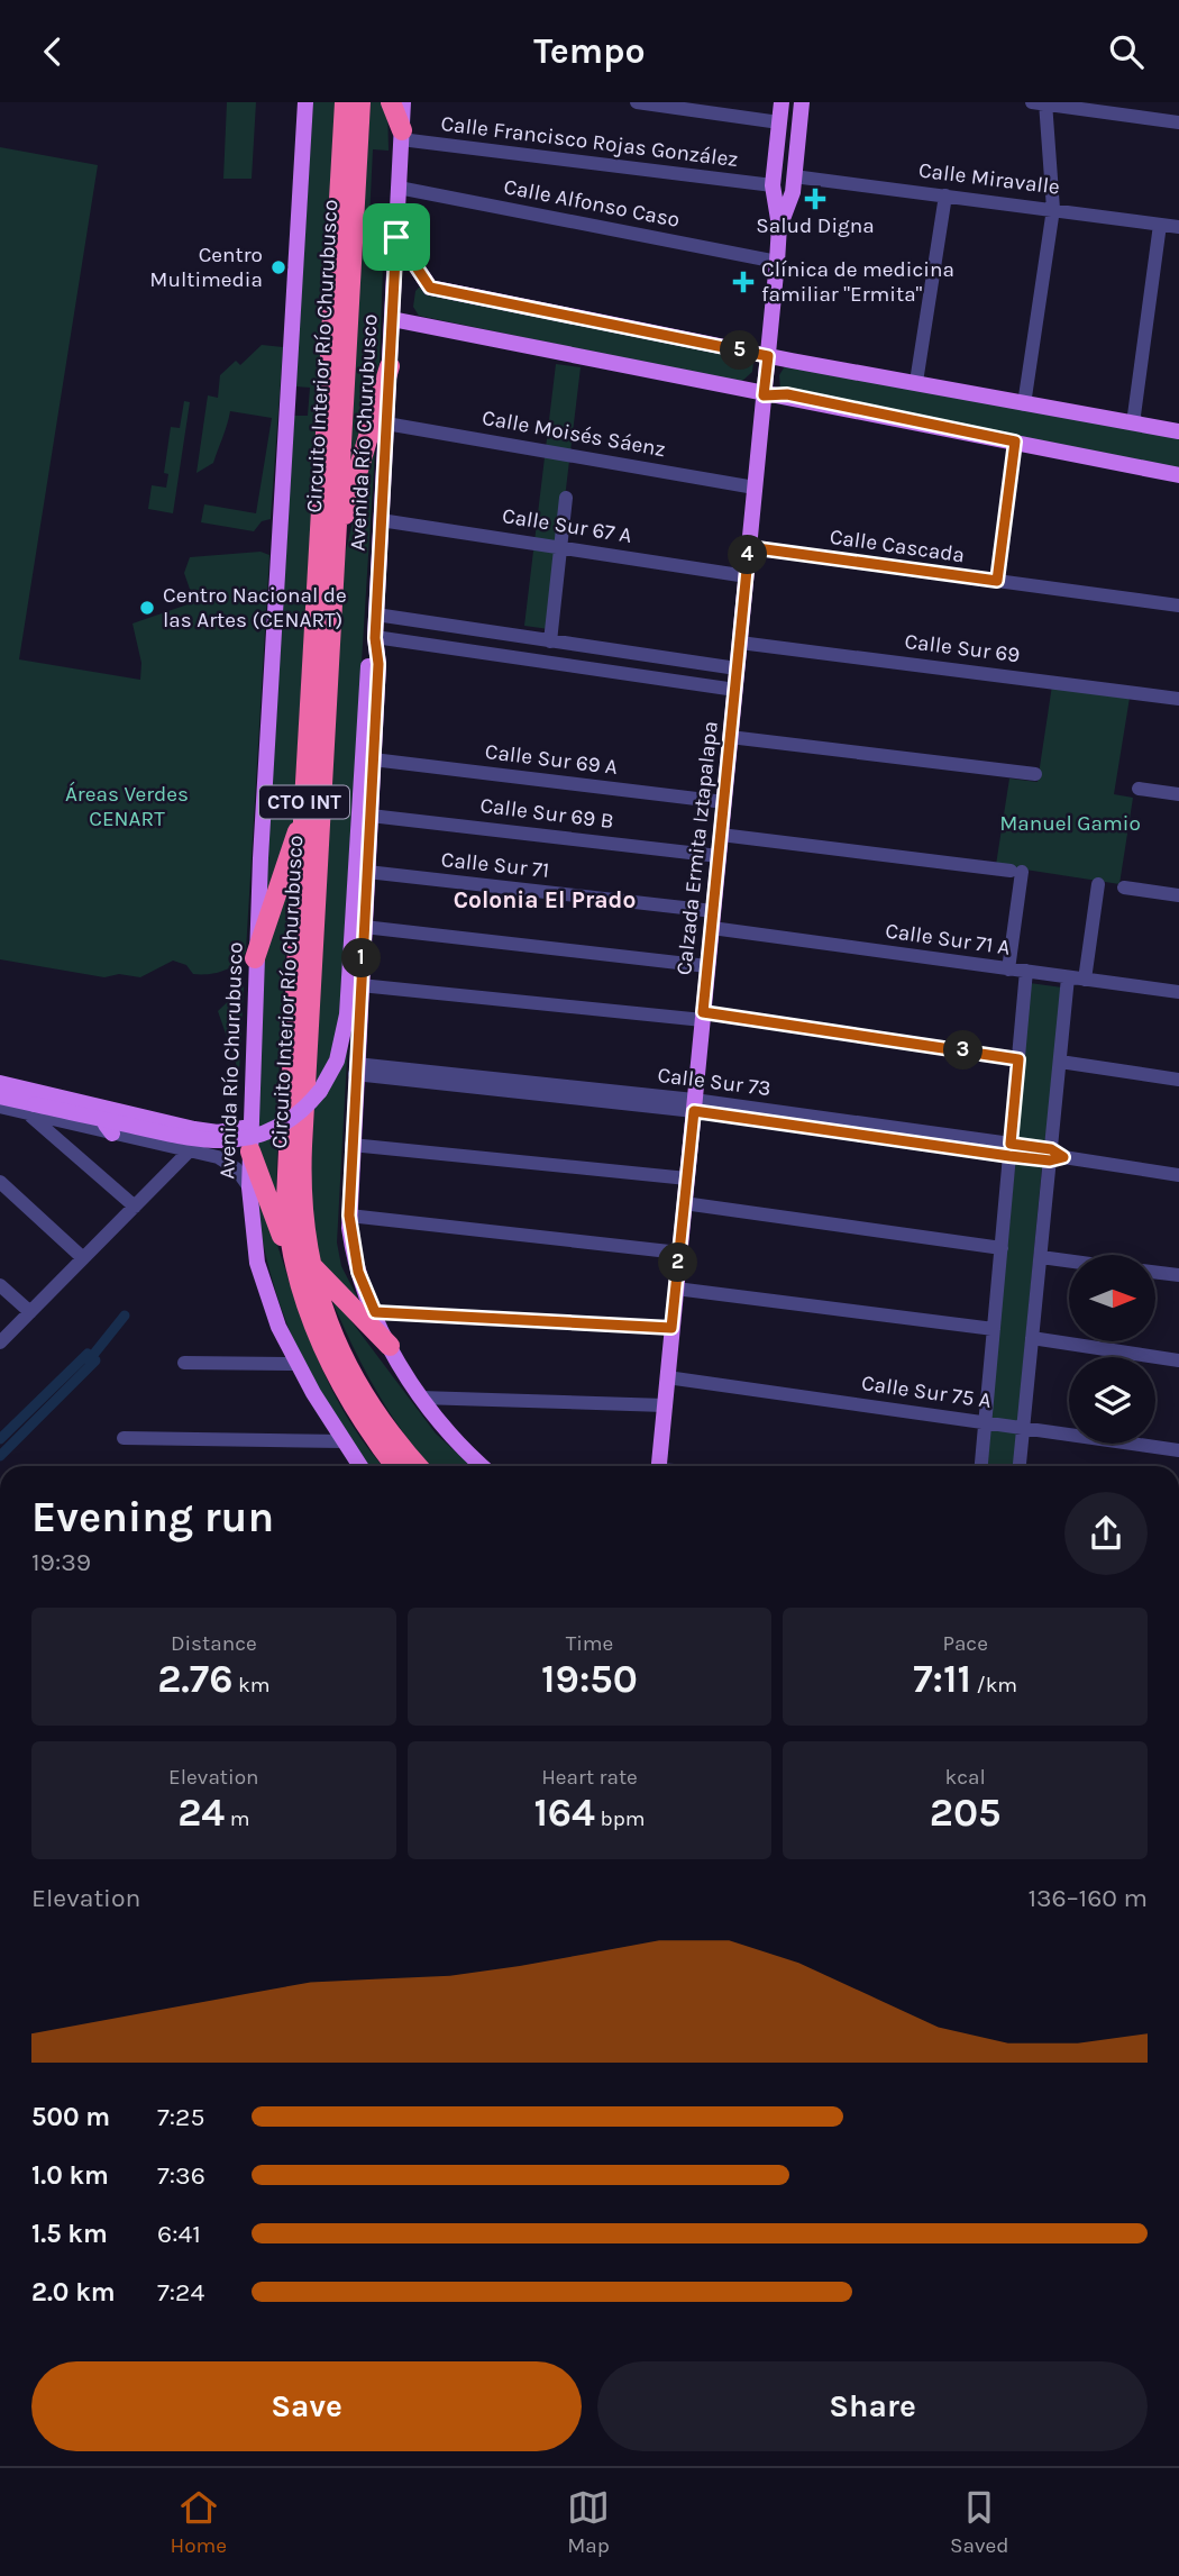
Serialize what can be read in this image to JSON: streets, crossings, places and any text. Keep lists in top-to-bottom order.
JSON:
{
  "streets": {
    "highway": ["Circuito Interior Río Churubusco", "CTO INT"],
    "main road": ["Avenida Río Churubusco", "Calzada Ermita Iztapalapa"],
    "street": [
      "Calle Francisco Rojas González",
      "Calle Miravalle",
      "Calle Alfonso Caso",
      "Calle Moisés Sáenz",
      "Calle Sur 67 A",
      "Calle Cascada",
      "Calle Sur 69",
      "Calle Sur 69 A",
      "Calle Sur 69 B",
      "Calle Sur 71",
      "Calle Sur 71 A",
      "Calle Sur 73",
      "Calle Sur 75 A"
    ]
  },
  "crossings": [
    ["Calle Francisco Rojas González", "Avenida Río Churubusco"],
    ["Calle Francisco Rojas González", "Calzada Ermita Iztapalapa"],
    ["Calle Miravalle", "Calzada Ermita Iztapalapa"],
    ["Calle Alfonso Caso", "Avenida Río Churubusco"],
    ["Calle Alfonso Caso", "Calzada Ermita Iztapalapa"],
    ["Avenida Río Churubusco", "Calle Moisés Sáenz"],
    ["Avenida Río Churubusco", "Calle Sur 67 A"],
    ["Avenida Río Churubusco", "Calle Sur 69 A"],
    ["Avenida Río Churubusco", "CTO INT"],
    ["Calle Moisés Sáenz", "Calzada Ermita Iztapalapa"],
    ["Calle Sur 67 A", "Calzada Ermita Iztapalapa"],
    ["Calle Cascada", "Calzada Ermita Iztapalapa"],
    ["Calle Sur 69", "Calzada Ermita Iztapalapa"],
    ["Calle Sur 69 A", "CTO INT"],
    ["Calle Sur 69 A", "Calzada Ermita Iztapalapa"],
    ["CTO INT", "Calle Sur 69 B"],
    ["CTO INT", "Calle Sur 71"],
    ["CTO INT", "Calle Sur 73"],
    ["Calle Sur 69 B", "Calzada Ermita Iztapalapa"],
    ["Calzada Ermita Iztapalapa", "Calle Sur 71"],
    ["Calzada Ermita Iztapalapa", "Calle Sur 71 A"],
    ["Calzada Ermita Iztapalapa", "Calle Sur 73"],
    ["Calzada Ermita Iztapalapa", "Calle Sur 75 A"],
    ["Calle Sur 71", "Calle Sur 71 A"]
  ],
  "districts": ["Colonia El Prado"],
  "parks": ["Áreas Verdes CENART", "Manuel Gamio"],
  "places": {
    "health": ["Salud Digna", "Clínica de medicina familiar \"Ermita\""],
    "other": ["Centro Multimedia", "Centro Nacional de las Artes (CENART)"]
  },
  "north": "right",
  "page": {
    "header": "Tempo",
    "pins": [
      "5",
      "4",
      "1",
      "3",
      "2"
    ],
    "heading": ["Evening run", "19:39"],
    "stats": [
      ["Distance", "2.76 km"],
      ["Time", "19:50"],
      ["Pace", "7:11 /km"],
      ["Elevation", "24 m"],
      ["Heart rate", "164 bpm"],
      ["kcal", "205"]
    ],
    "chart": ["Elevation", "136–160 m"],
    "list": [
      {
        "name": "500 m",
        "note": "7:25"
      },
      {
        "name": "1.0 km",
        "note": "7:36"
      },
      {
        "name": "1.5 km",
        "note": "6:41"
      },
      {
        "name": "2.0 km",
        "note": "7:24"
      }
    ],
    "buttons": ["Save", "Share"],
    "tabs": ["Home", "Map", "Saved"]
  }
}
